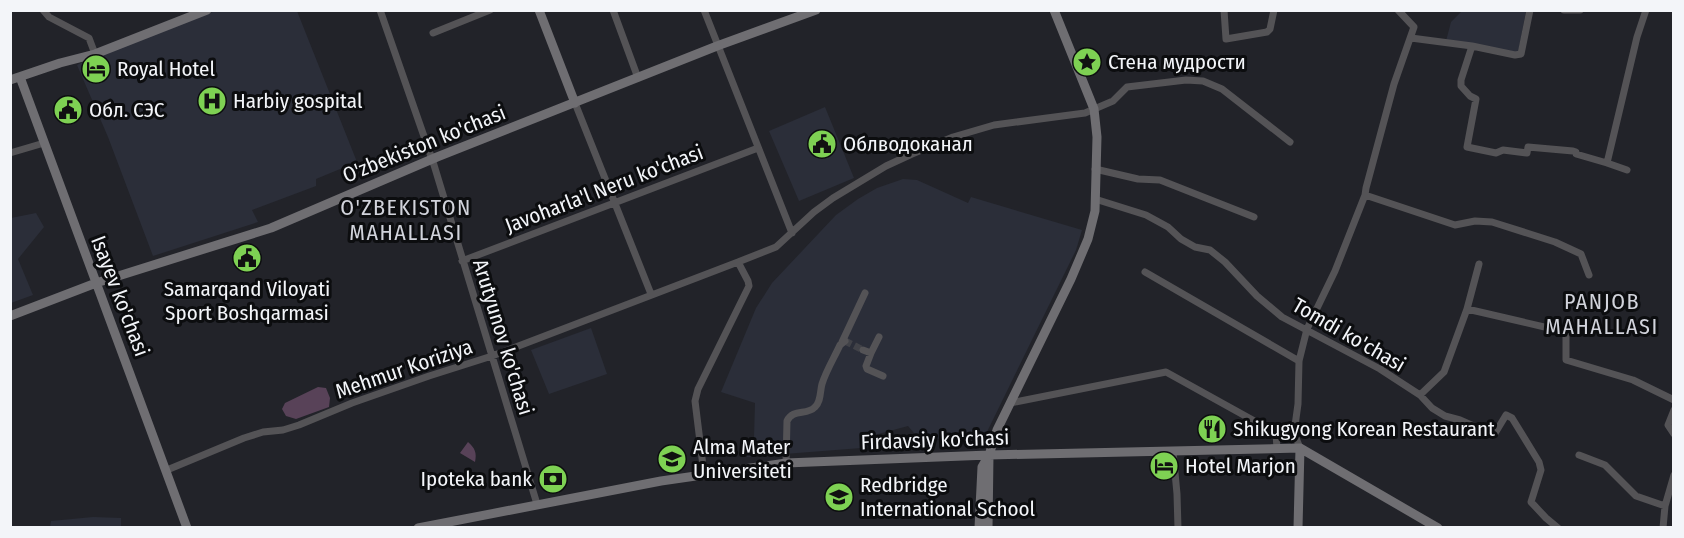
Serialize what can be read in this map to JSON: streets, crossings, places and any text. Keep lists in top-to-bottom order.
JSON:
{
  "streets": {
    "main road": ["O'zbekiston ko'chasi", "Isayev ko'chasi", "Firdavsiy ko'chasi"],
    "street": [
      "Javoharla'l Neru ko'chasi",
      "Tomdi ko'chasi",
      "Arutyunov ko'chasi",
      "Mehmur Koriziya"
    ]
  },
  "crossings": [
    ["O'zbekiston ko'chasi", "Isayev ko'chasi"],
    ["O'zbekiston ko'chasi", "Arutyunov ko'chasi"],
    ["Javoharla'l Neru ko'chasi", "Arutyunov ko'chasi"],
    ["Isayev ko'chasi", "Mehmur Koriziya"],
    ["Arutyunov ko'chasi", "Mehmur Koriziya"],
    ["Arutyunov ko'chasi", "Firdavsiy ko'chasi"]
  ],
  "districts": ["O'ZBEKISTON MAHALLASI", "PANJOB MAHALLASI"],
  "places": {
    "place": ["Стена мудрости"],
    "hotel": ["Royal Hotel", "Hotel Marjon"],
    "hospital": ["Harbiy gospital"],
    "public building": ["Обл. СЭС", "Облводоканал", "Samarqand Viloyati Sport Boshqarmasi"],
    "restaurant": ["Shikugyong Korean Restaurant"],
    "school or university": ["Alma Mater Universiteti", "Redbridge International School"],
    "bank": ["Ipoteka bank"]
  }
}
